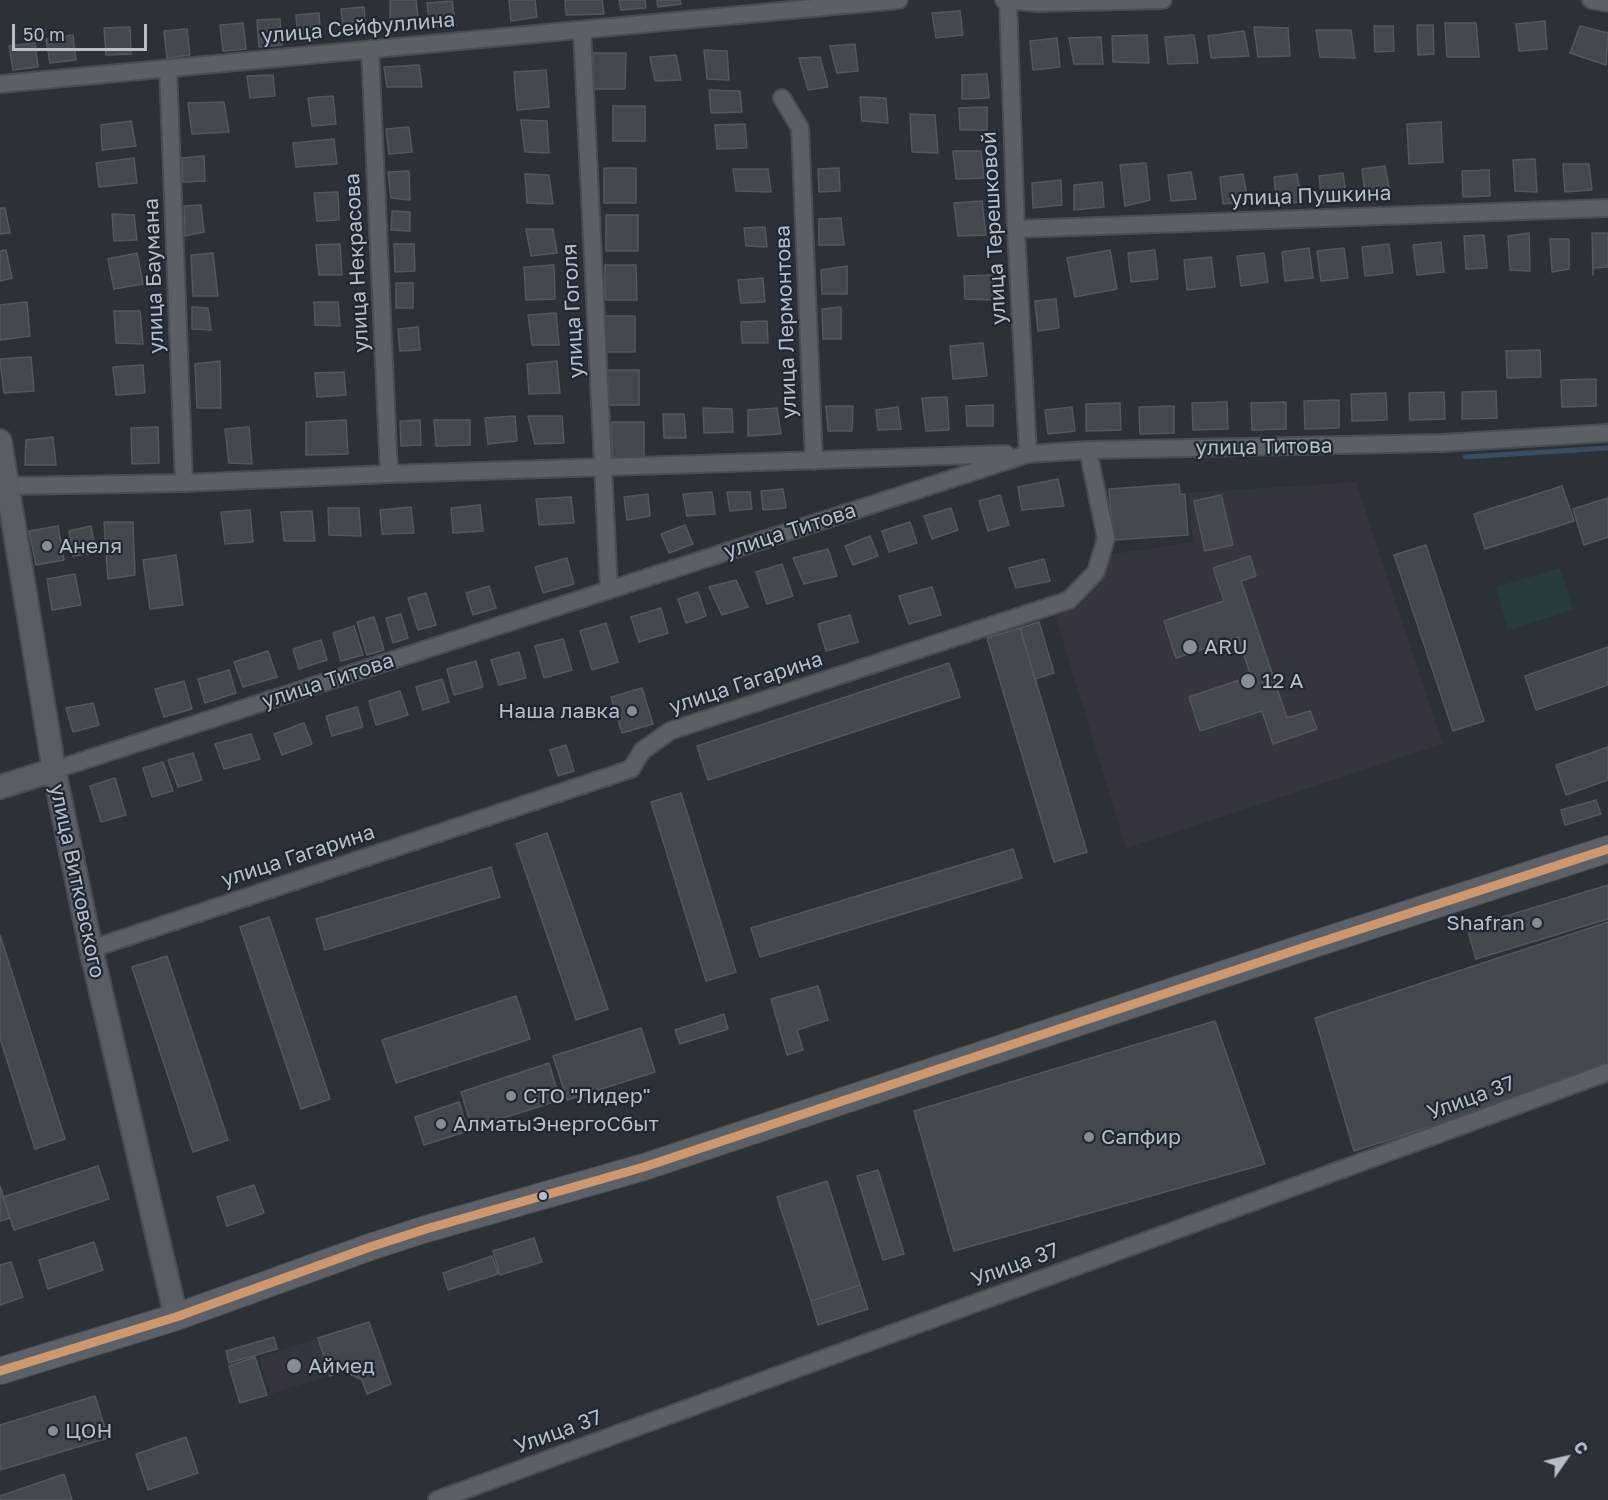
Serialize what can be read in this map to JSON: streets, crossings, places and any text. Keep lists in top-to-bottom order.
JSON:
{
  "streets": {
    "street": [
      "улица Сейфуллина",
      "улица Пушкина",
      "улица Терешковой",
      "улица Некрасова",
      "улица Баумана",
      "улица Гоголя",
      "улица Лермонтова",
      "улица Титова",
      "улица Гагарина",
      "улица Витковского",
      "Улица 37"
    ]
  },
  "crossings": [
    ["улица Сейфуллина", "улица Некрасова"],
    ["улица Сейфуллина", "улица Баумана"],
    ["улица Сейфуллина", "улица Гоголя"],
    ["улица Пушкина", "улица Терешковой"],
    ["улица Терешковой", "улица Титова"],
    ["улица Гоголя", "улица Титова"],
    ["улица Титова", "улица Гагарина"],
    ["улица Титова", "улица Витковского"],
    ["улица Гагарина", "улица Витковского"]
  ],
  "places": [
    "Анеля",
    "ARU",
    "12 А",
    "Наша лавка",
    "Shafran",
    "СТО \"Лидер\"",
    "АлматыЭнергоСбыт",
    "Сапфир",
    "Аймед",
    "ЦОН"
  ],
  "scale_bar": "50 m",
  "north": "top right"
}
